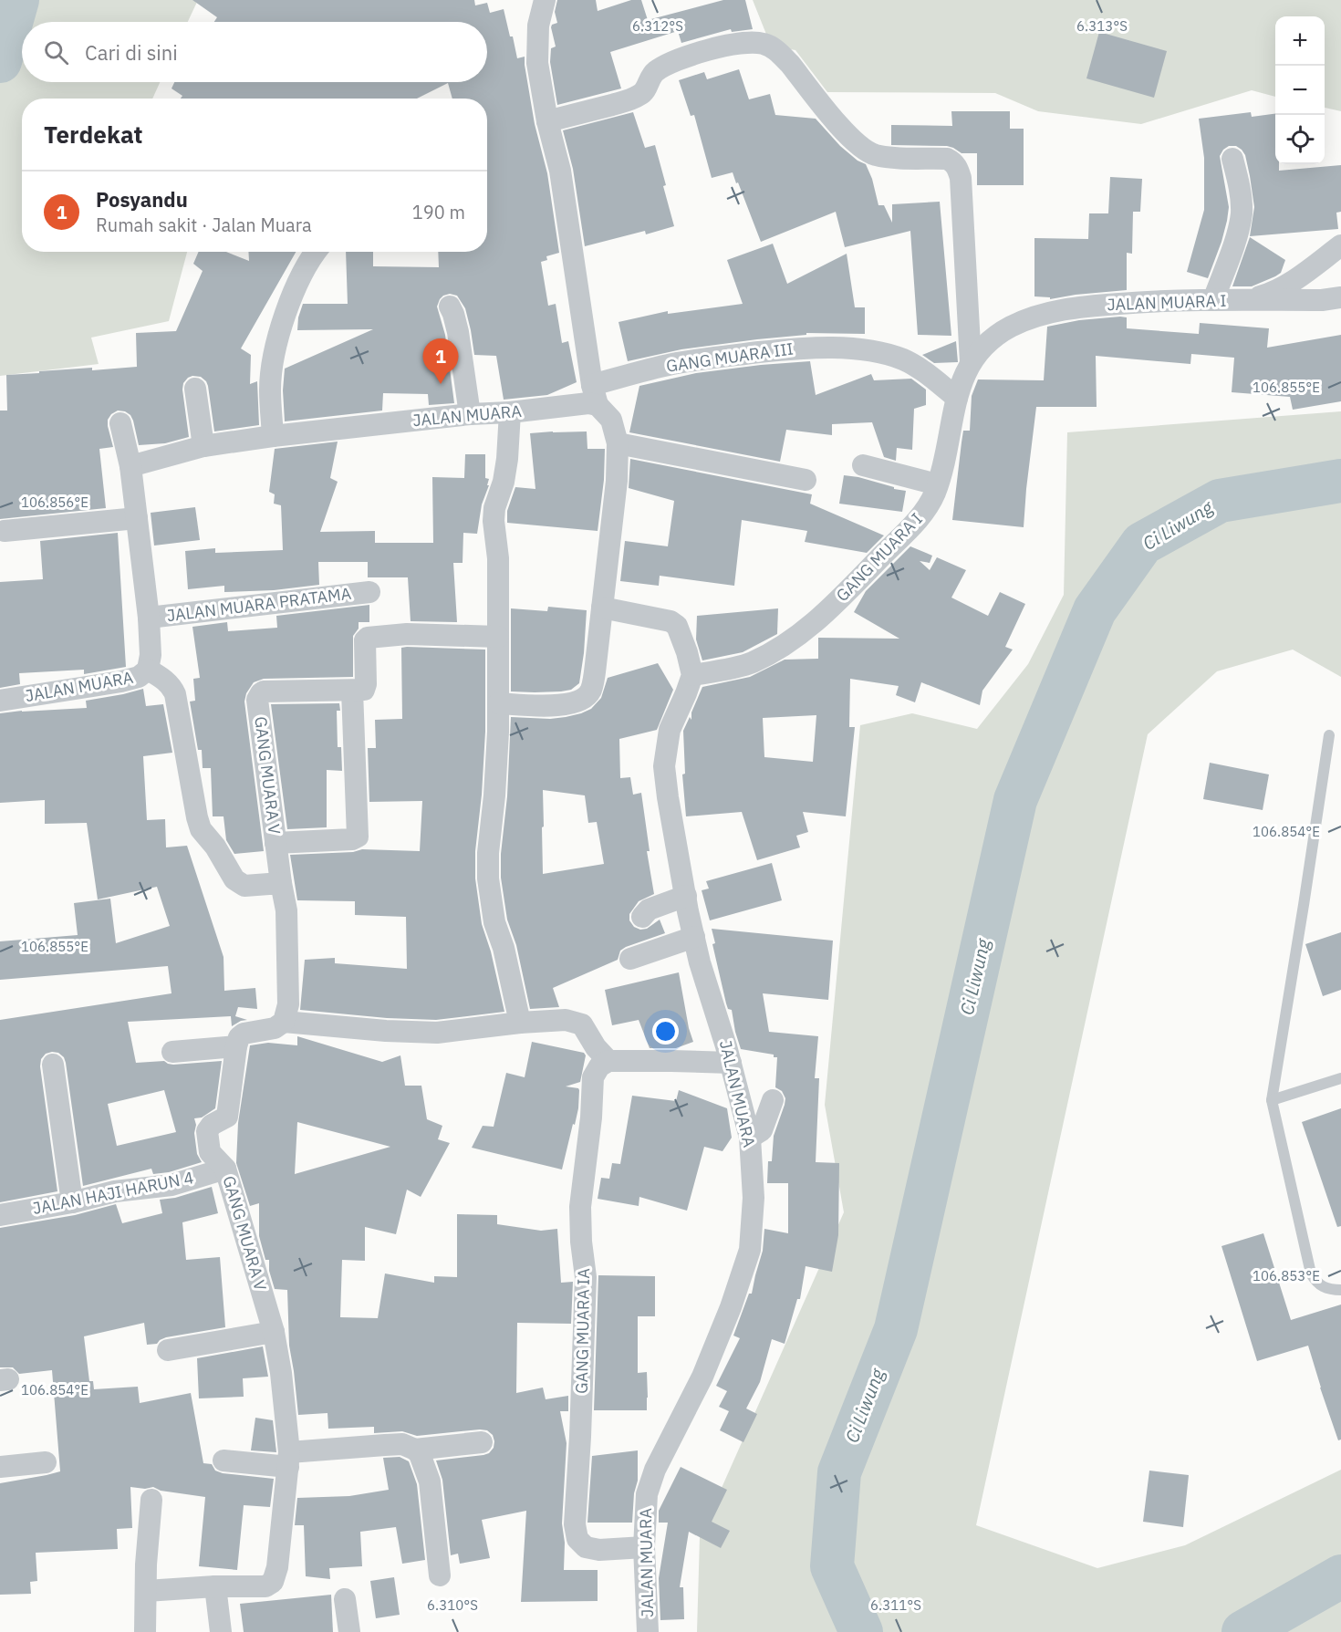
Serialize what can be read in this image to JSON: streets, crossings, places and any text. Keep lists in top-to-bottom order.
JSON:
{
  "streets": {
    "street": [
      "JALAN MUARA I",
      "GANG MUARA III",
      "JALAN MUARA",
      "GANG MUARA I",
      "JALAN MUARA PRATAMA",
      "GANG MUARA V",
      "JALAN HAJI HARUN 4",
      "GANG MUARA IA"
    ]
  },
  "crossings": [
    ["JALAN MUARA I", "GANG MUARA I"],
    ["GANG MUARA III", "JALAN MUARA"],
    ["GANG MUARA III", "GANG MUARA I"],
    ["JALAN MUARA", "GANG MUARA I"],
    ["JALAN MUARA", "JALAN MUARA PRATAMA"],
    ["JALAN MUARA", "GANG MUARA IA"],
    ["GANG MUARA V", "JALAN HAJI HARUN 4"]
  ],
  "water": ["Ci Liwung"],
  "page": {
    "map_buttons": ["+", "−"],
    "search": "Cari di sini",
    "heading": "Terdekat",
    "list": [
      {
        "mark": "1",
        "name": "Posyandu",
        "note": "Rumah sakit · Jalan Muara",
        "value": "190 m"
      }
    ],
    "pins": "1"
  },
  "coordinates": [
    "6.312°S",
    "6.313°S",
    "106.855°E",
    "106.856°E",
    "106.854°E",
    "106.853°E",
    "6.310°S",
    "6.311°S"
  ]
}
